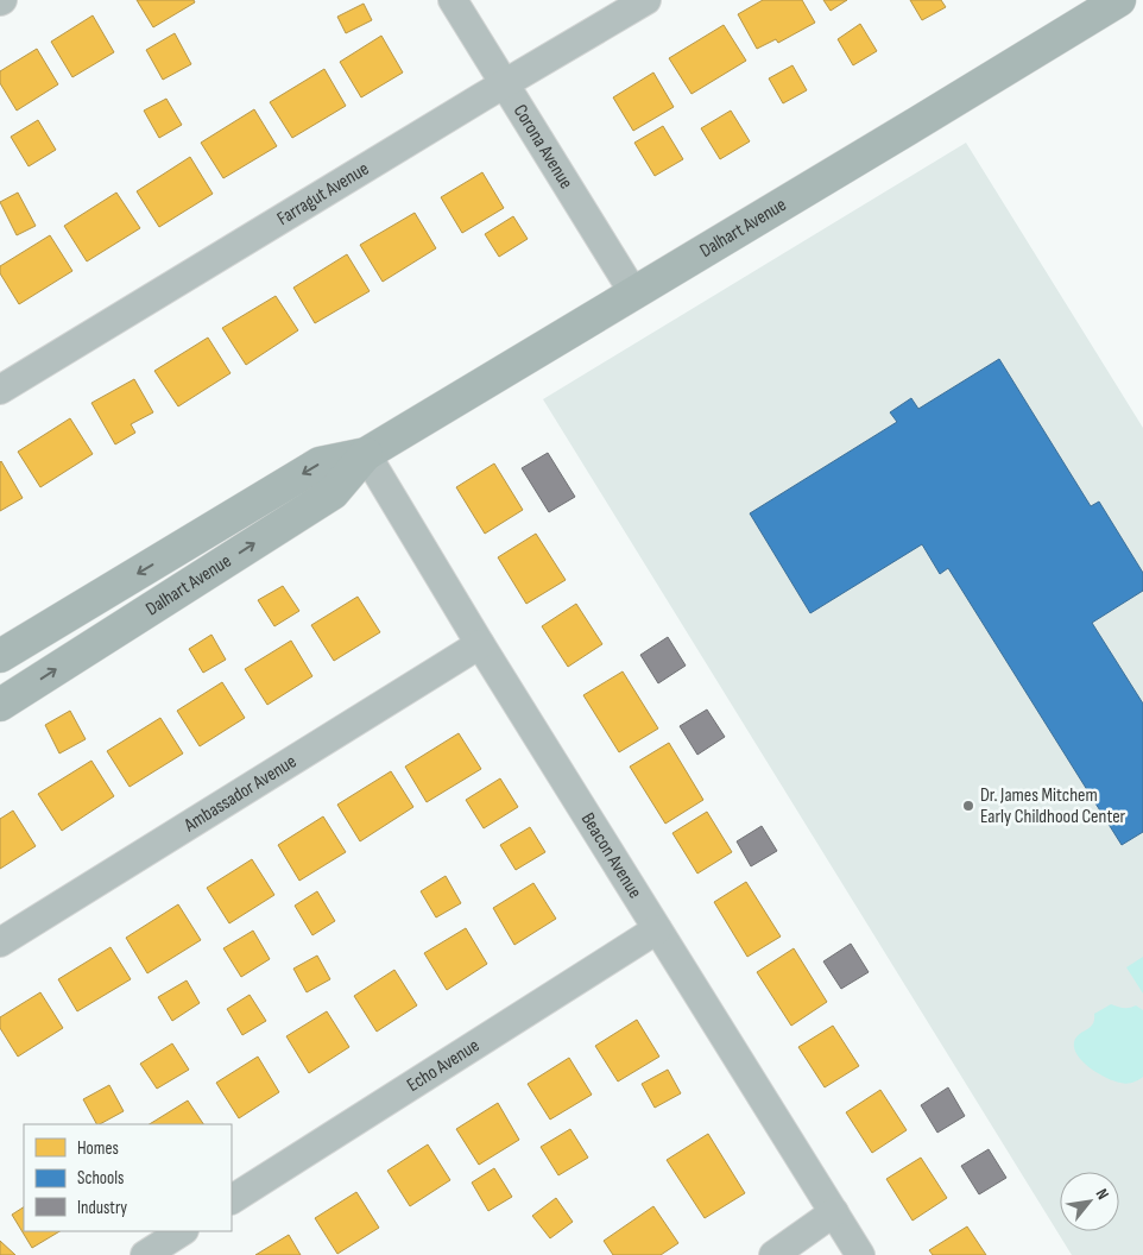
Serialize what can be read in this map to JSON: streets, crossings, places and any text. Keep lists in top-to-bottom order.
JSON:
{
  "streets": {
    "main road": ["Dalhart Avenue"],
    "street": [
      "Corona Avenue",
      "Farragut Avenue",
      "Ambassador Avenue",
      "Beacon Avenue",
      "Echo Avenue"
    ]
  },
  "crossings": [
    ["Corona Avenue", "Farragut Avenue"],
    ["Corona Avenue", "Dalhart Avenue"],
    ["Dalhart Avenue", "Beacon Avenue"],
    ["Ambassador Avenue", "Beacon Avenue"],
    ["Beacon Avenue", "Echo Avenue"]
  ],
  "places": ["Dr. James Mitchem Early Childhood Center"],
  "legend": ["Homes", "Schools", "Industry"],
  "north": "top right"
}
